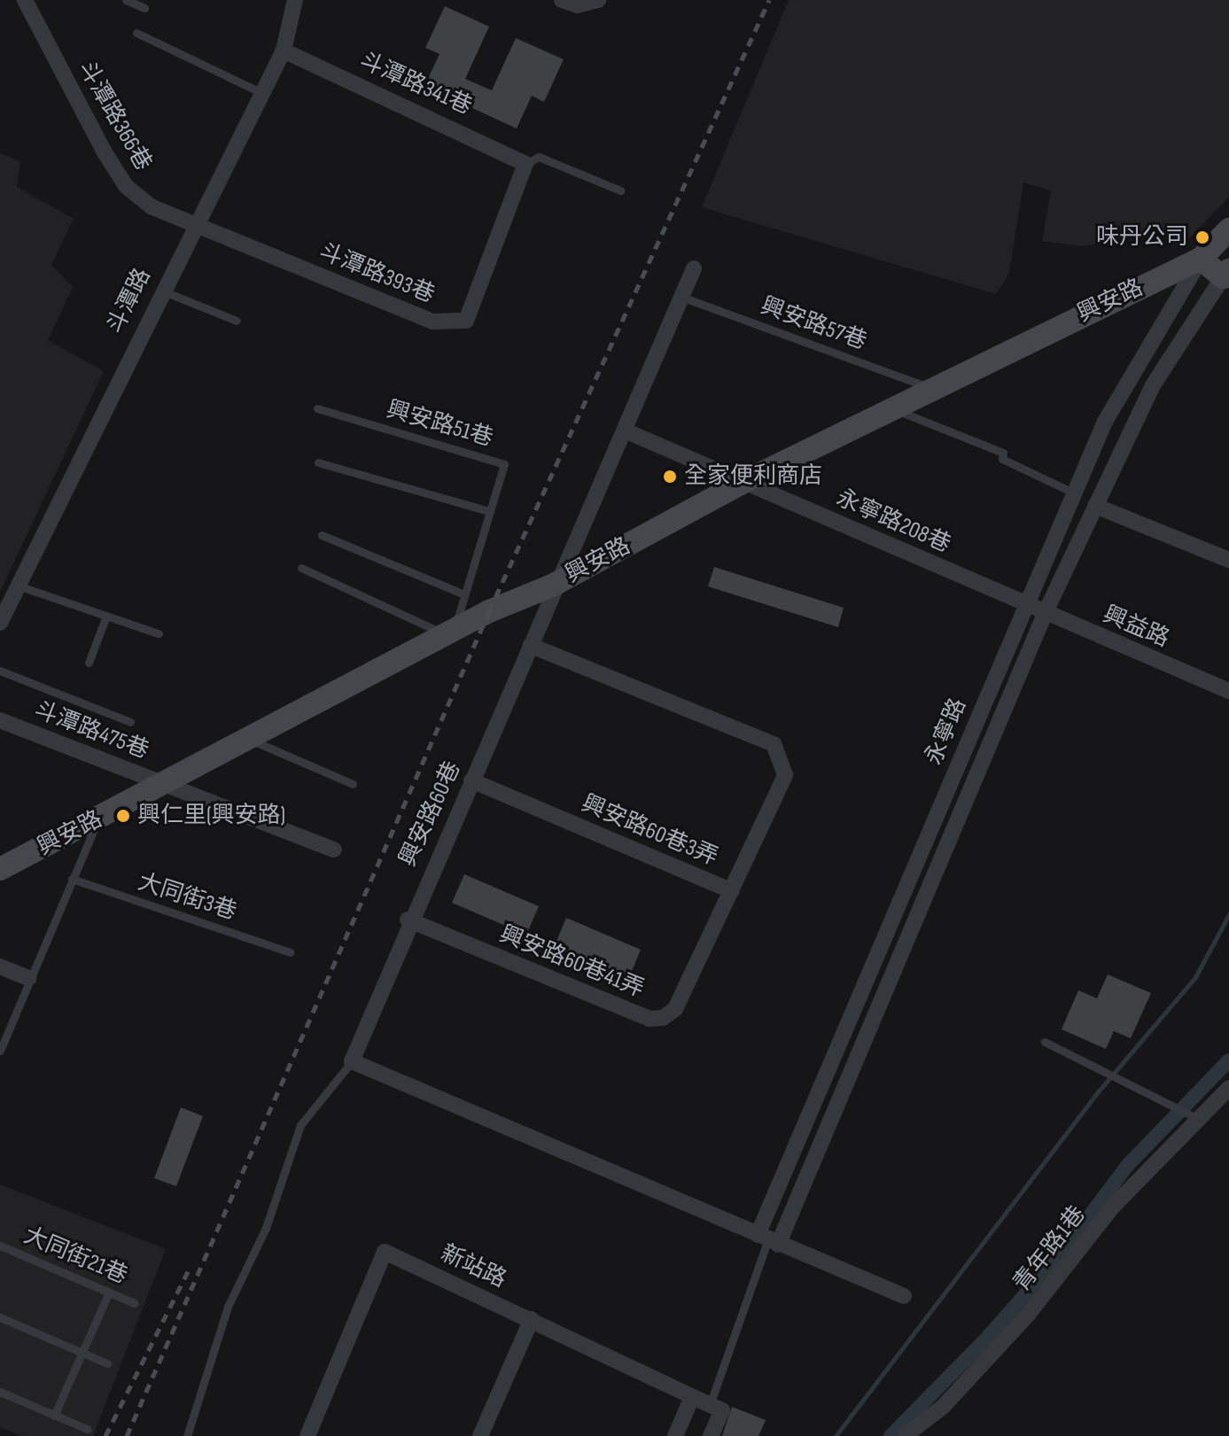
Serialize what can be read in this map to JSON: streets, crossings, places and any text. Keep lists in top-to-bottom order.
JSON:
{
  "streets": {
    "street": [
      "斗潭路341巷",
      "斗潭路366巷",
      "斗潭路393巷",
      "斗潭路",
      "興安路",
      "永寧路208巷",
      "興益路",
      "斗潭路475巷",
      "永寧路",
      "興安路60巷",
      "興安路60巷3弄",
      "興安路60巷41弄",
      "青年路1巷",
      "新站路"
    ],
    "lane": [
      "興安路57巷",
      "興安路51巷",
      "大同街3巷",
      "大同街21巷"
    ]
  },
  "crossings": [
    ["斗潭路341巷", "斗潭路393巷"],
    ["斗潭路341巷", "斗潭路"],
    ["斗潭路366巷", "斗潭路393巷"],
    ["斗潭路366巷", "斗潭路"],
    ["斗潭路393巷", "斗潭路"],
    ["興安路", "興安路57巷"],
    ["興安路", "興安路51巷"],
    ["興安路", "永寧路208巷"],
    ["興安路", "斗潭路475巷"],
    ["興安路", "永寧路"],
    ["興安路", "興安路60巷"],
    ["興安路57巷", "興安路60巷"],
    ["永寧路208巷", "興益路"],
    ["永寧路208巷", "永寧路"],
    ["永寧路208巷", "興安路60巷"],
    ["興益路", "永寧路"],
    ["興安路60巷", "興安路60巷3弄"],
    ["興安路60巷", "興安路60巷41弄"],
    ["興安路60巷3弄", "興安路60巷41弄"]
  ],
  "places": ["味丹公司", "全家便利商店", "興仁里(興安路)"]
}
